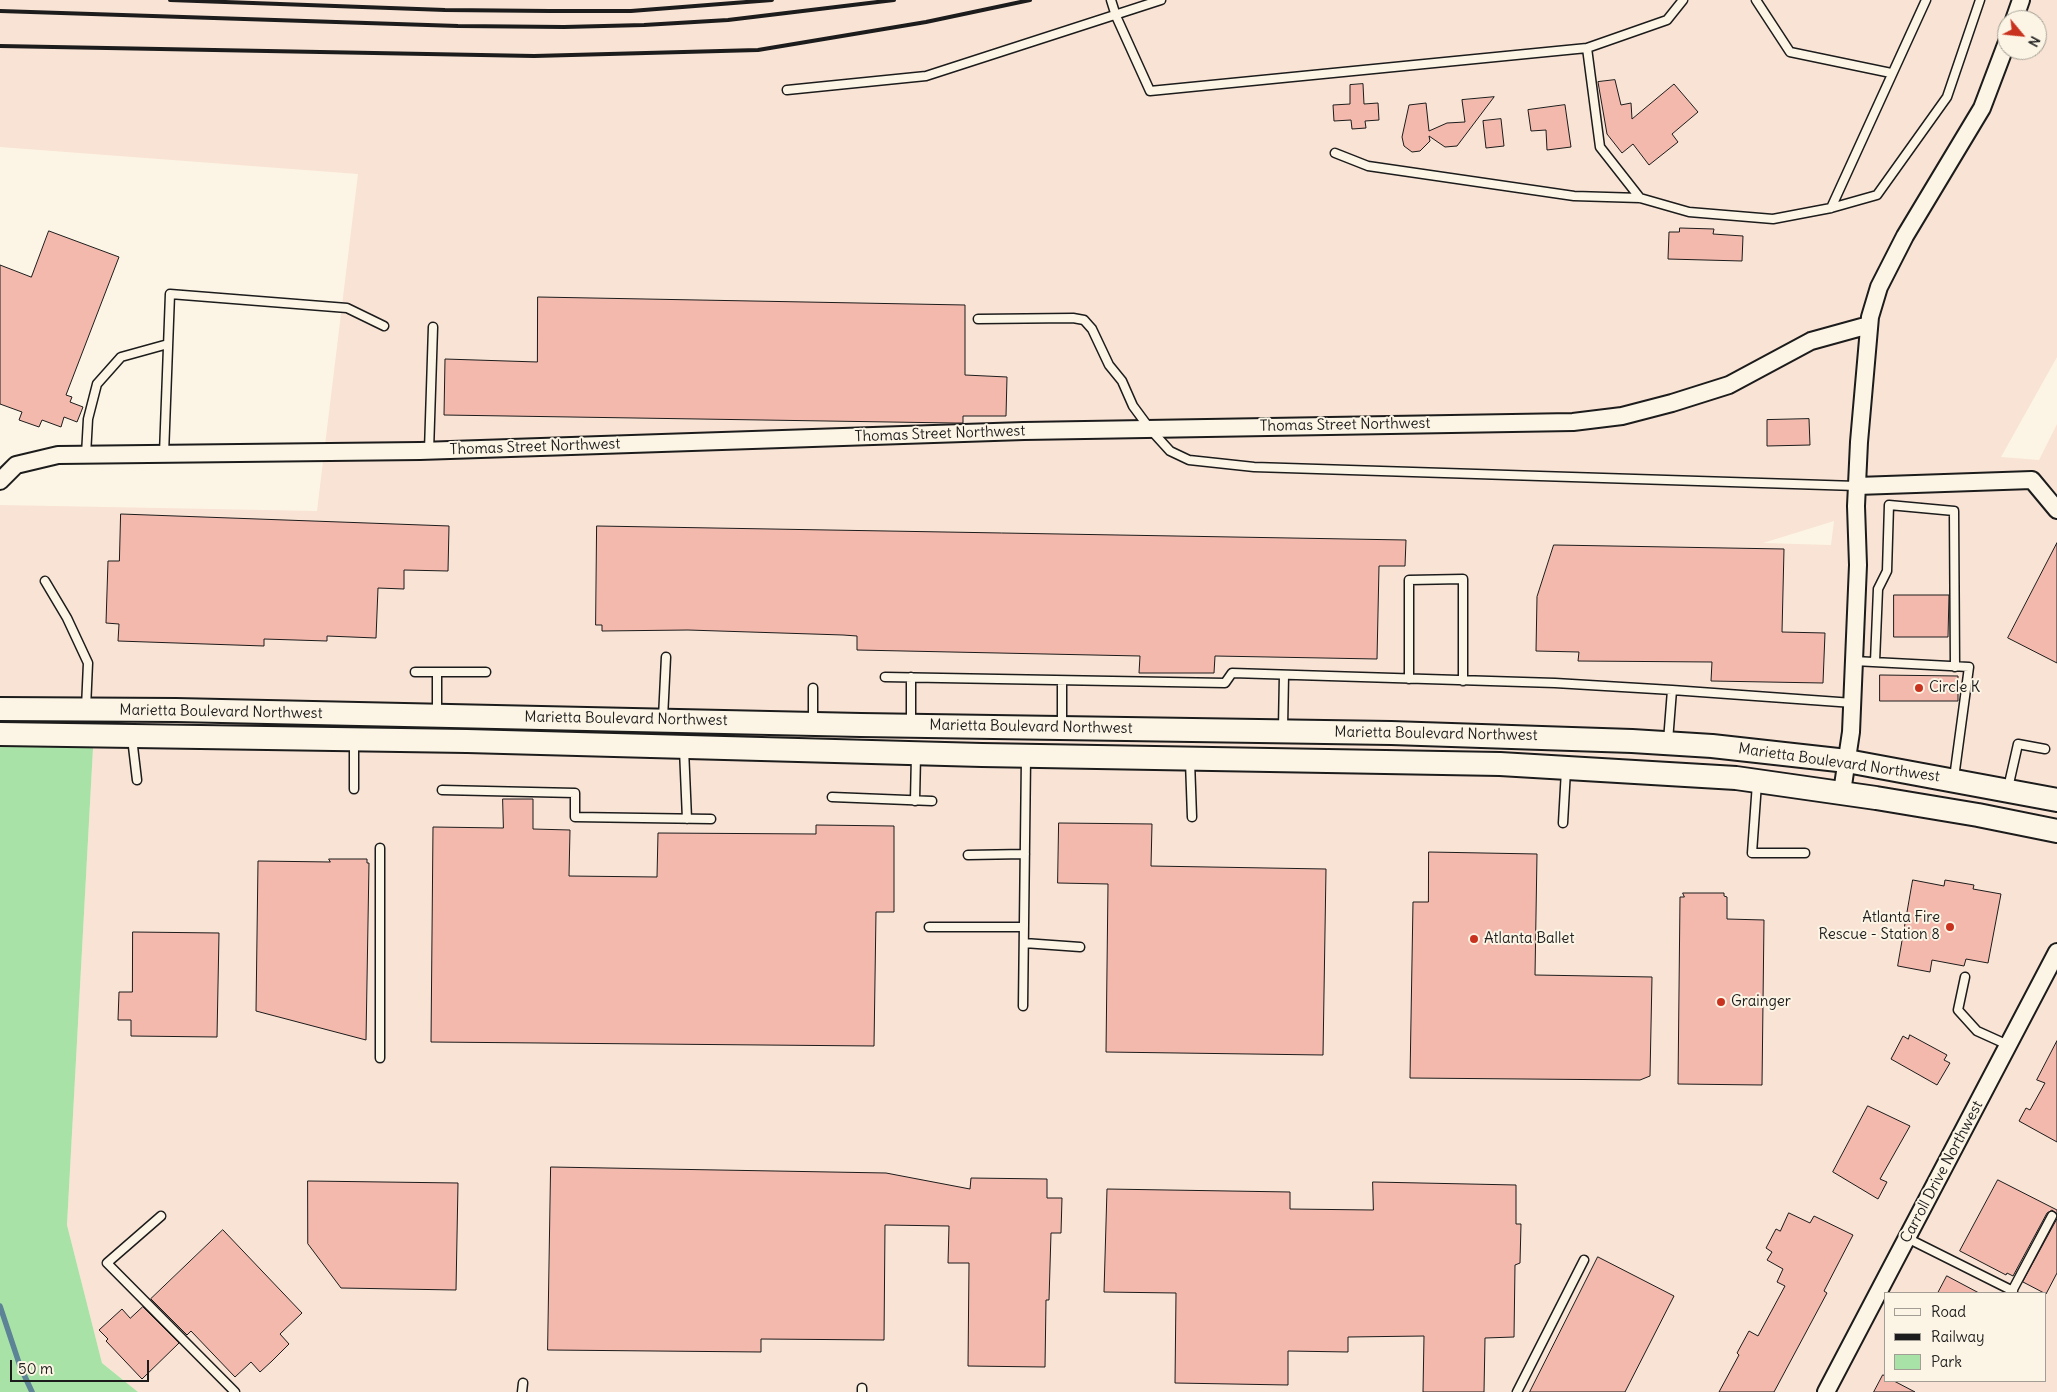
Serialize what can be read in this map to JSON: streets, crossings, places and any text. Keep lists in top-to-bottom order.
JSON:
{
  "streets": {
    "main road": ["Marietta Boulevard Northwest"],
    "street": ["Thomas Street Northwest", "Carroll Drive Northwest"]
  },
  "places": [
    "Circle K",
    "Atlanta Fire Rescue - Station 8",
    "Atlanta Ballet",
    "Grainger"
  ],
  "legend": ["Road", "Railway", "Park"],
  "scale_bar": "50 m",
  "north": "bottom right"
}
